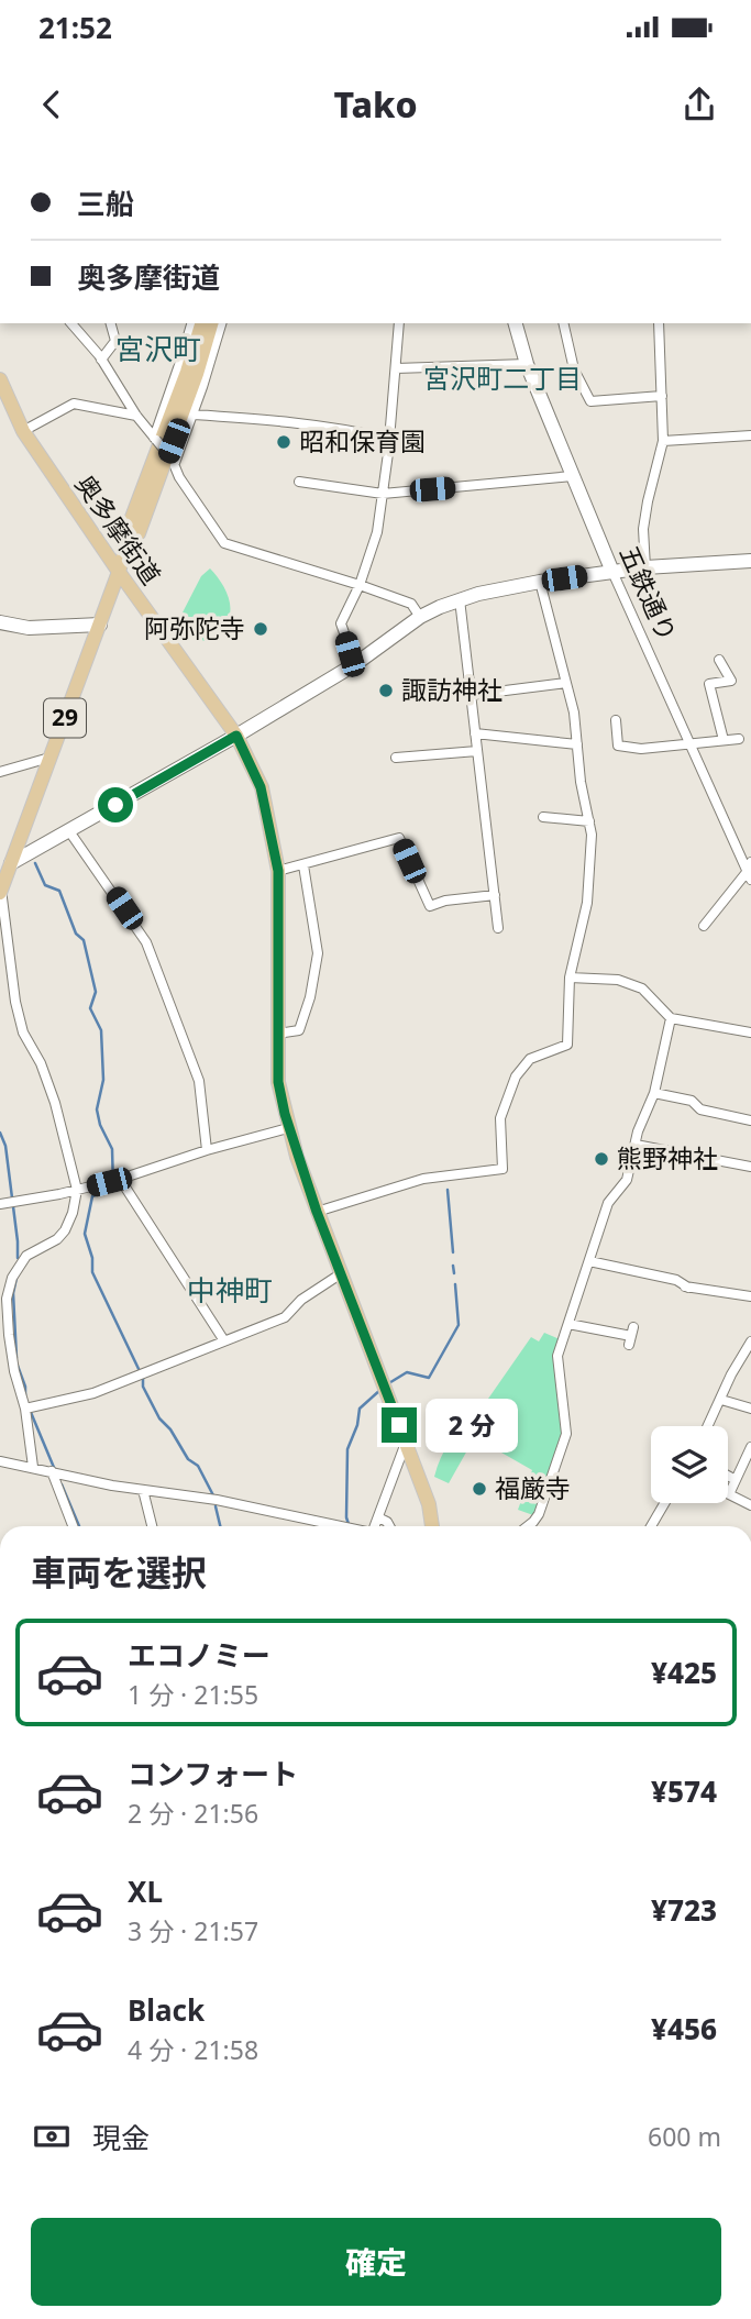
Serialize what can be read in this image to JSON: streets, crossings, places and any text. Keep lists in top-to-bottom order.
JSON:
{
  "streets": {
    "main road": ["奥多摩街道", "五鉄通り", "29"]
  },
  "crossings": [
    ["奥多摩街道", "29"]
  ],
  "districts": ["宮沢町", "宮沢町二丁目", "中神町"],
  "places": [
    "昭和保育園",
    "阿弥陀寺",
    "諏訪神社",
    "熊野神社",
    "福厳寺"
  ],
  "page": {
    "status": "21:52",
    "header": "Tako",
    "banner": ["三船", "奥多摩街道"],
    "bubble": "2 分",
    "heading": "車両を選択",
    "list": [
      {
        "name": "エコノミー",
        "note": "1 分 · 21:55",
        "value": "¥425"
      },
      {
        "name": "コンフォート",
        "note": "2 分 · 21:56",
        "value": "¥574"
      },
      {
        "name": "XL",
        "note": "3 分 · 21:57",
        "value": "¥723"
      },
      {
        "name": "Black",
        "note": "4 分 · 21:58",
        "value": "¥456"
      }
    ],
    "pay": ["現金", "600 m"],
    "buttons": "確定"
  }
}
